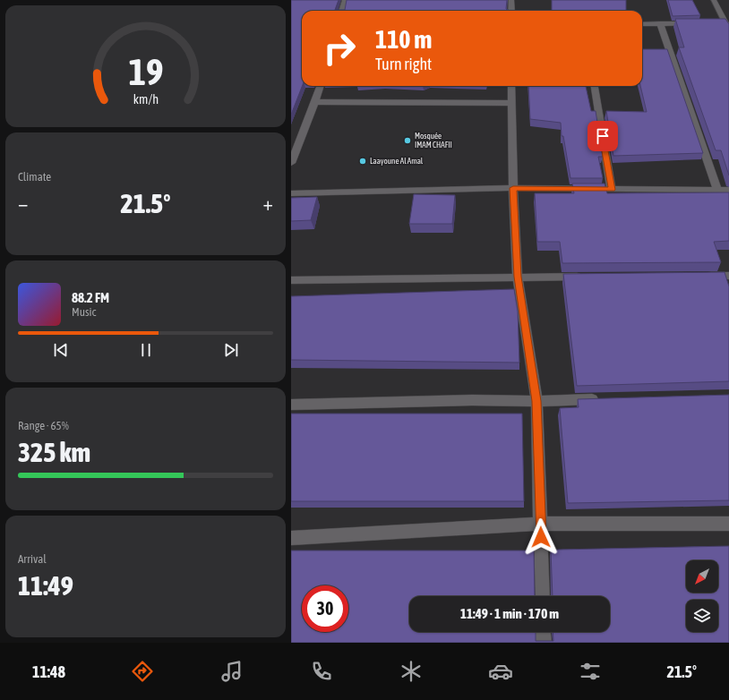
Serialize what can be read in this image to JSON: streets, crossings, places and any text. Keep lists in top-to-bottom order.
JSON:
{
  "places": ["Mosquée IMAM CHAFII", "Laayoune Al Amal"],
  "north": "bottom left",
  "page": {
    "turn": ["110 m", "Turn right"],
    "tile": [
      "Climate",
      ["Range · 65%", "325 km"],
      ["Arrival", "11:49"]
    ],
    "heat": ["−", "21.5°", "+"],
    "song": ["88.2 FM", "Music"],
    "limit": "30",
    "trip": "11:49 · 1 min · 170 m",
    "tabs": ["11:48", "21.5°"],
    "gauge": ["19", "km/h"]
  }
}
